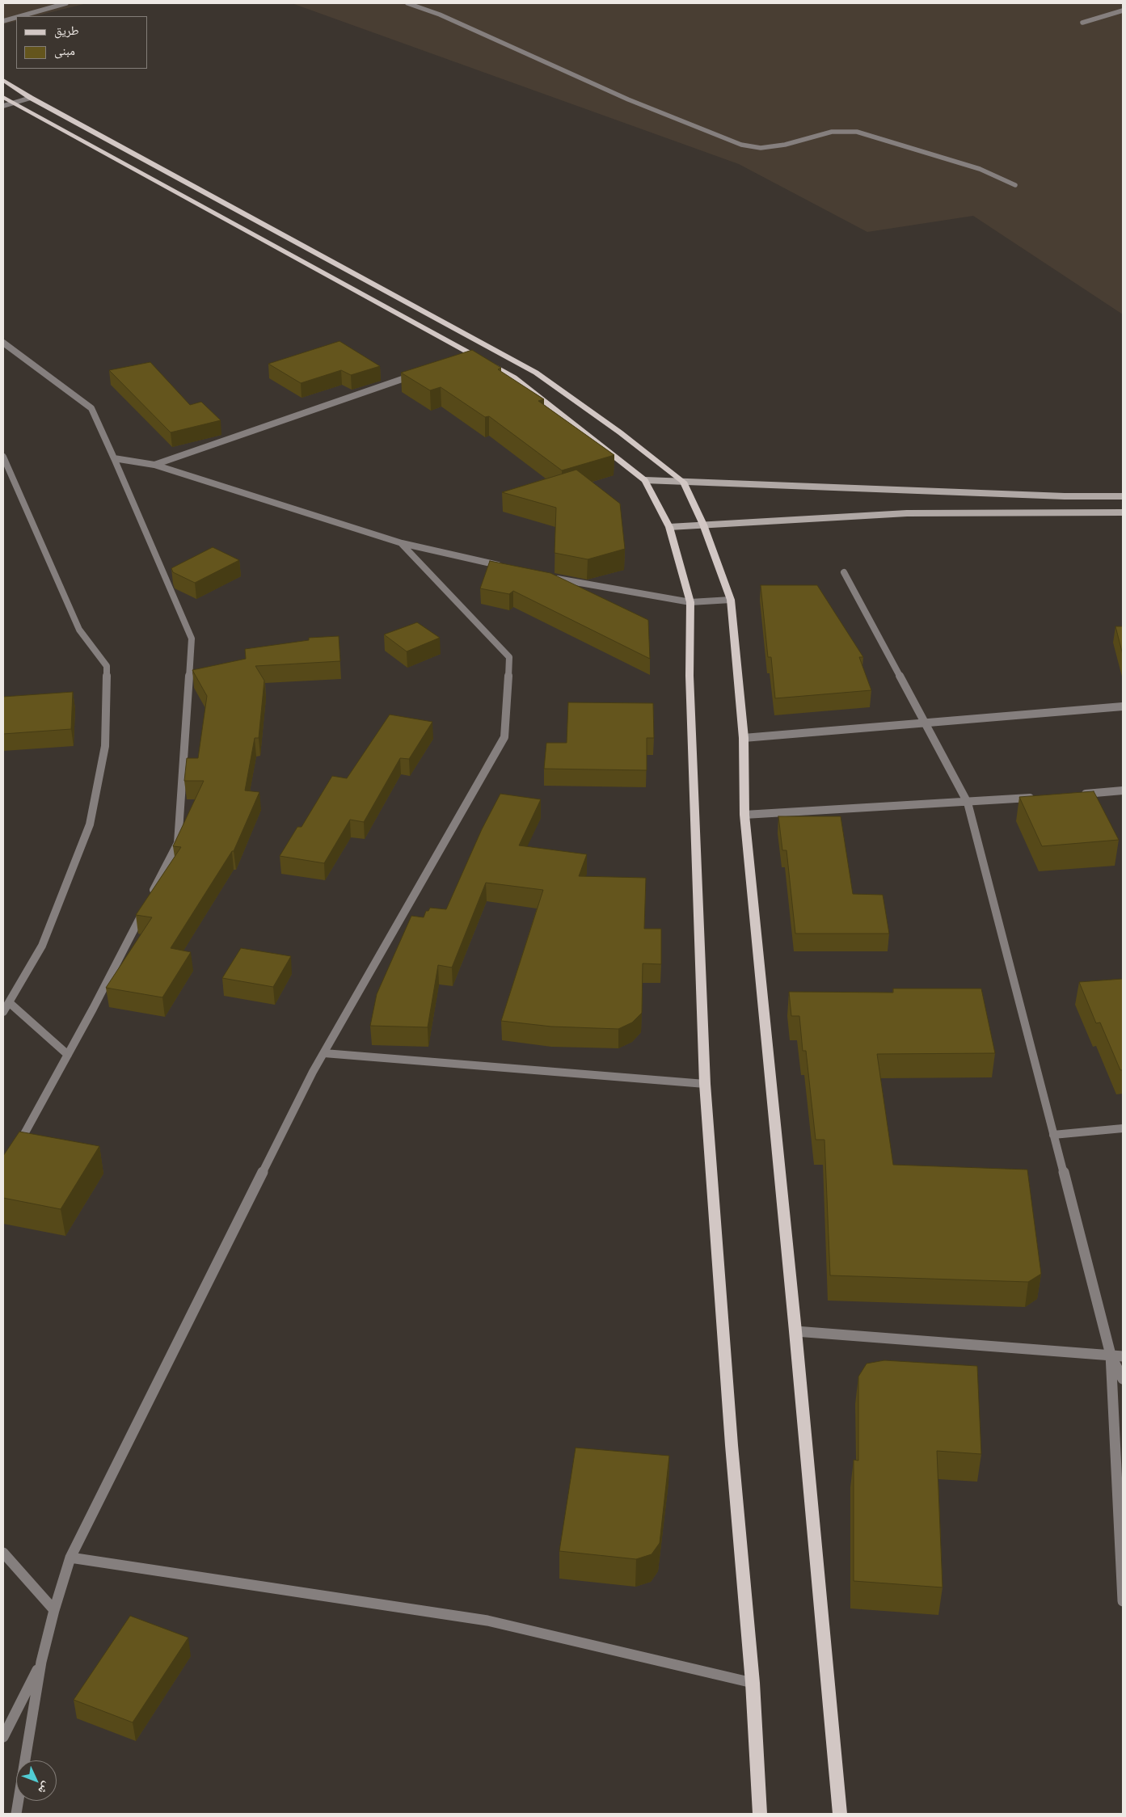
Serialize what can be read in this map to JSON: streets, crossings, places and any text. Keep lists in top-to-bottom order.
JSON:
{
  "legend": ["طريق", "مبنى"],
  "north": "bottom right"
}
